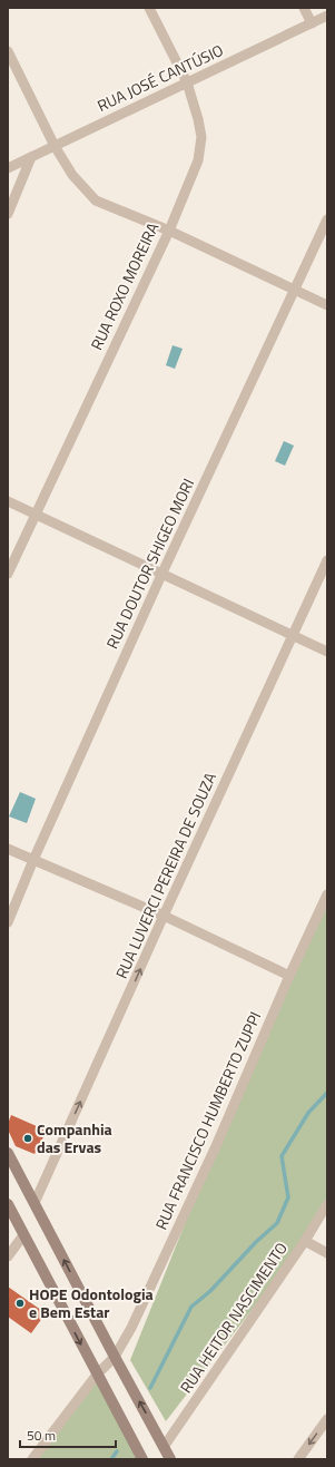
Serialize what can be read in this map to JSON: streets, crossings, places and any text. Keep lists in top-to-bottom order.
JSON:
{
  "streets": {
    "street": [
      "RUA JOSÉ CANTÚSIO",
      "RUA ROXO MOREIRA",
      "RUA DOUTOR SHIGEO MORI",
      "RUA LUVERCI PEREIRA DE SOUZA",
      "RUA FRANCISCO HUMBERTO ZUPPI",
      "RUA HEITOR NASCIMENTO"
    ]
  },
  "crossings": [
    ["RUA JOSÉ CANTÚSIO", "RUA ROXO MOREIRA"]
  ],
  "one_way": ["RUA LUVERCI PEREIRA DE SOUZA"],
  "places": ["Companhia das Ervas", "HOPE Odontologia e Bem Estar"],
  "scale_bar": "50 m"
}
